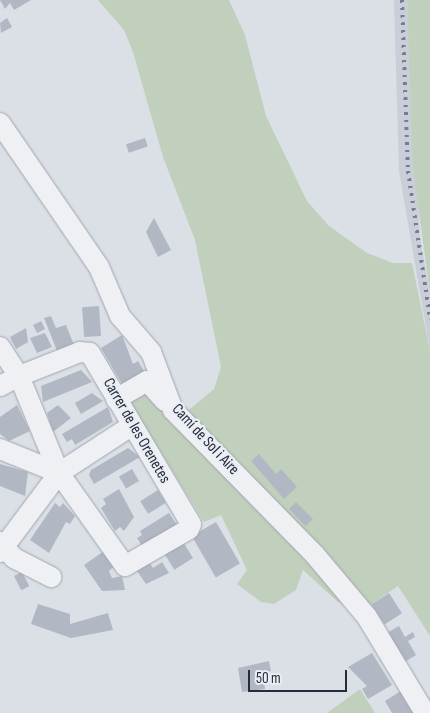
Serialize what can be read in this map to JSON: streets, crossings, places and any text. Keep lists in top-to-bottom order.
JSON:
{
  "streets": {
    "street": ["Carrer de les Orenetes", "Camí de Sol i Aire"]
  },
  "scale_bar": "50 m"
}
